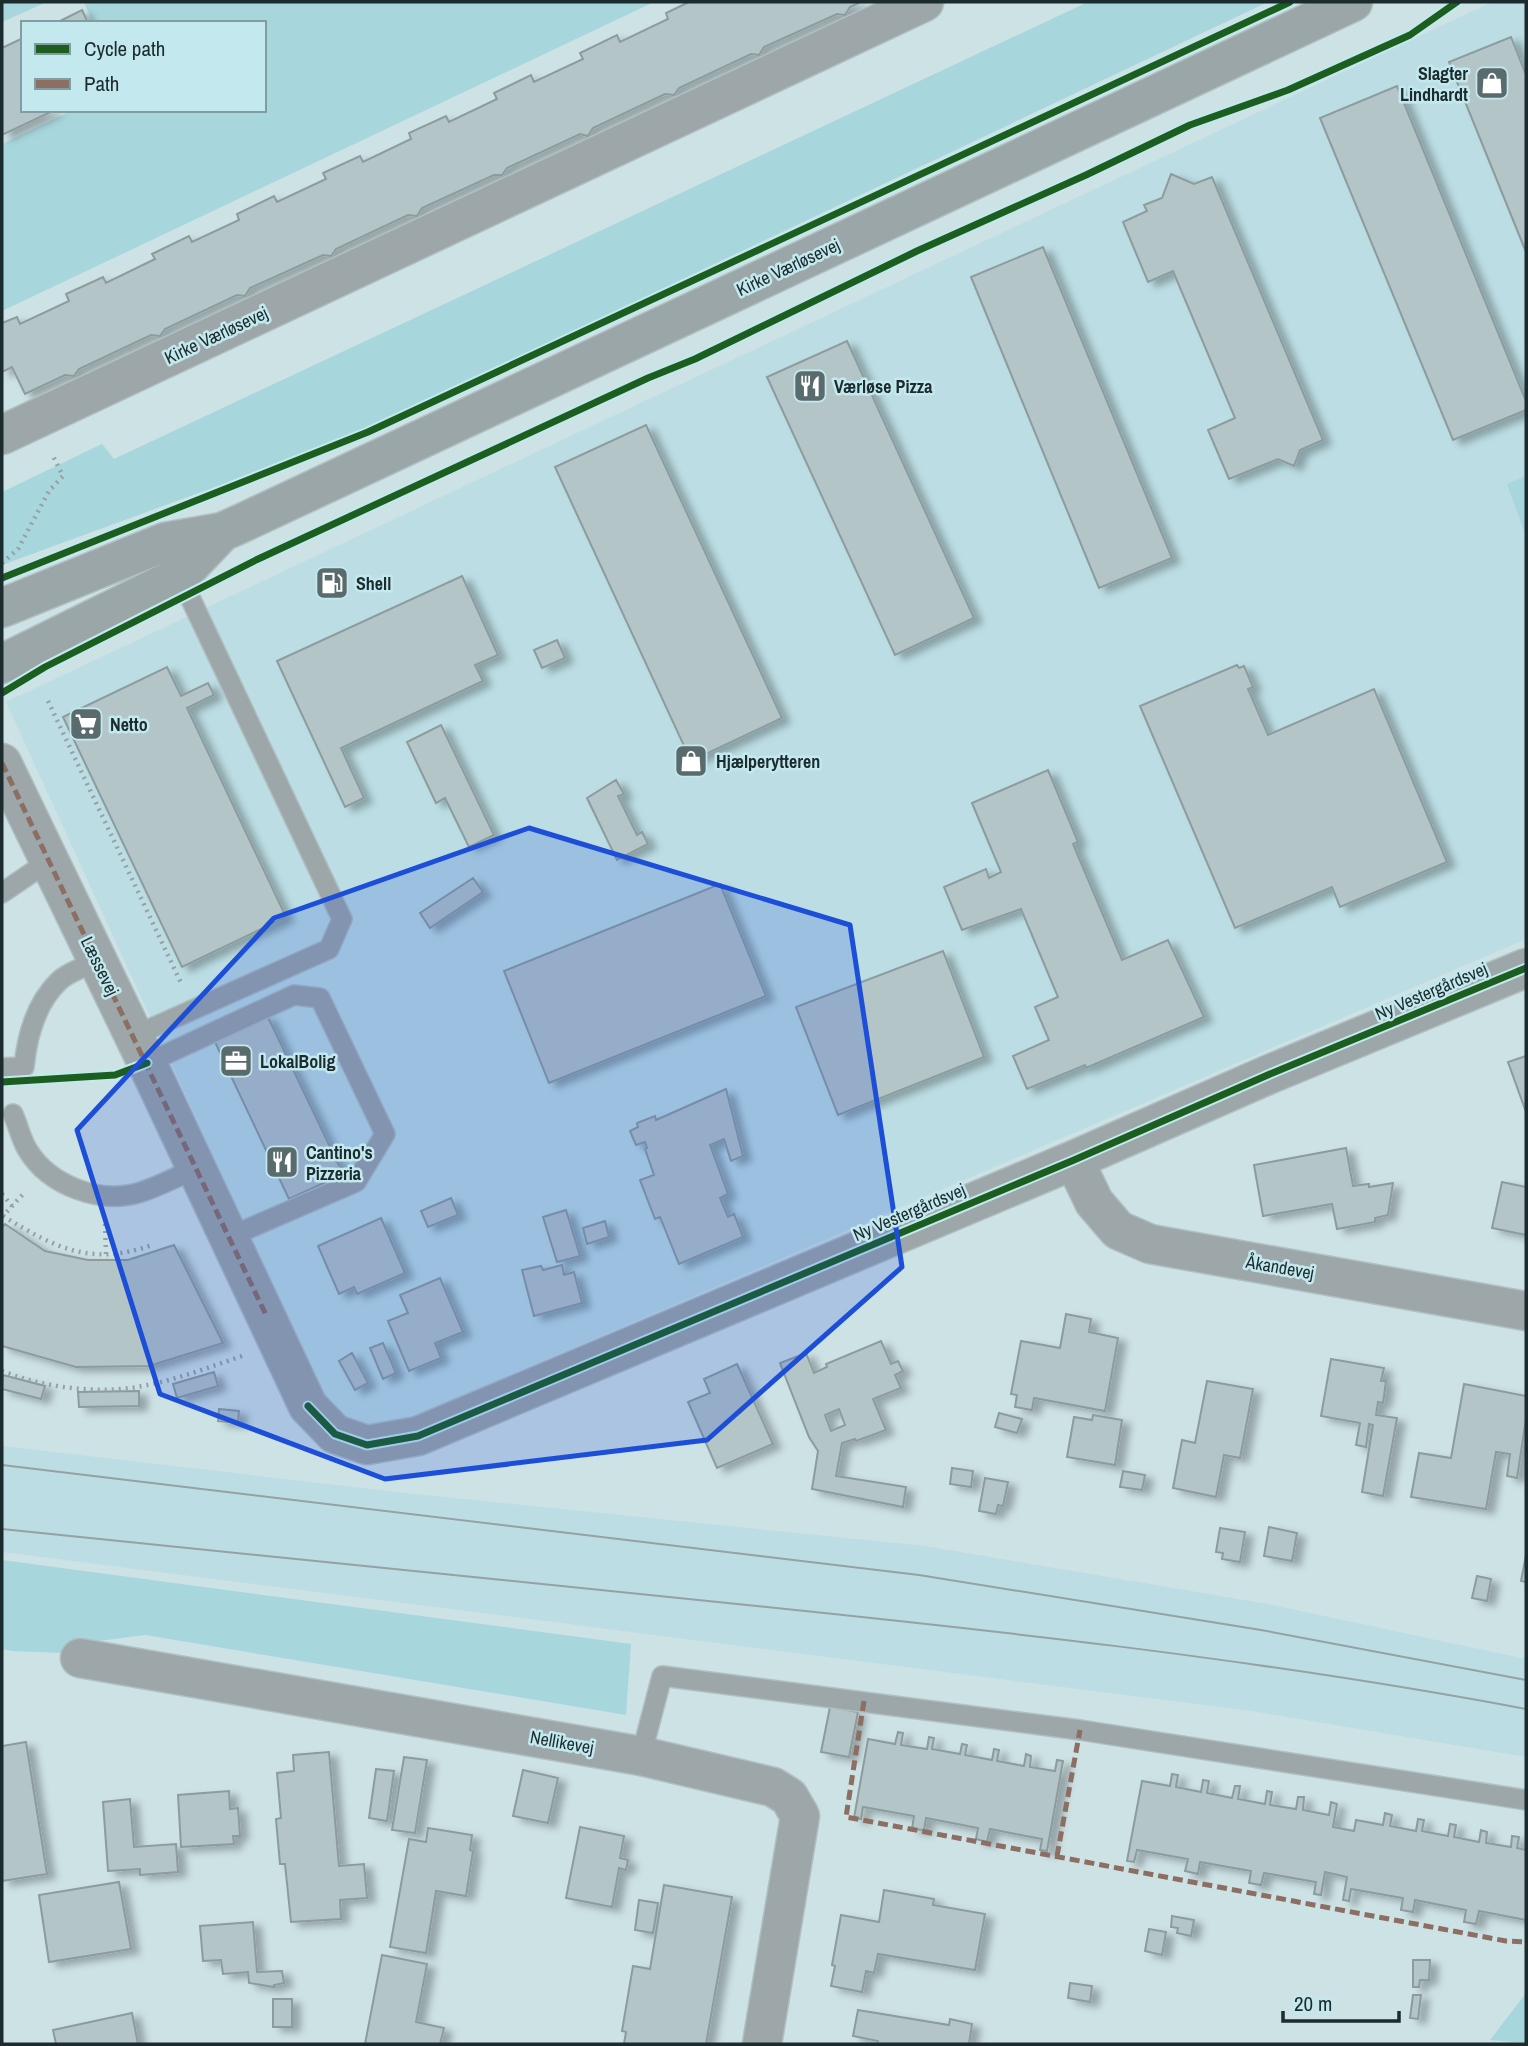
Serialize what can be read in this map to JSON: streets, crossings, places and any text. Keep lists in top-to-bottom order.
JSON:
{
  "streets": {
    "street": [
      "Kirke Værløsevej",
      "Læssevej",
      "Ny Vestergårdsvej",
      "Åkandevej",
      "Nellikevej"
    ]
  },
  "crossings": [
    ["Læssevej", "Ny Vestergårdsvej"],
    ["Ny Vestergårdsvej", "Åkandevej"]
  ],
  "places": {
    "shop": ["Slagter Lindhardt", "Hjælperytteren"],
    "restaurant": ["Værløse Pizza", "Cantino's Pizzeria"],
    "fuel station": ["Shell"],
    "supermarket": ["Netto"],
    "office": ["LokalBolig"]
  },
  "legend": ["Cycle path", "Path"],
  "scale_bar": "20 m"
}
